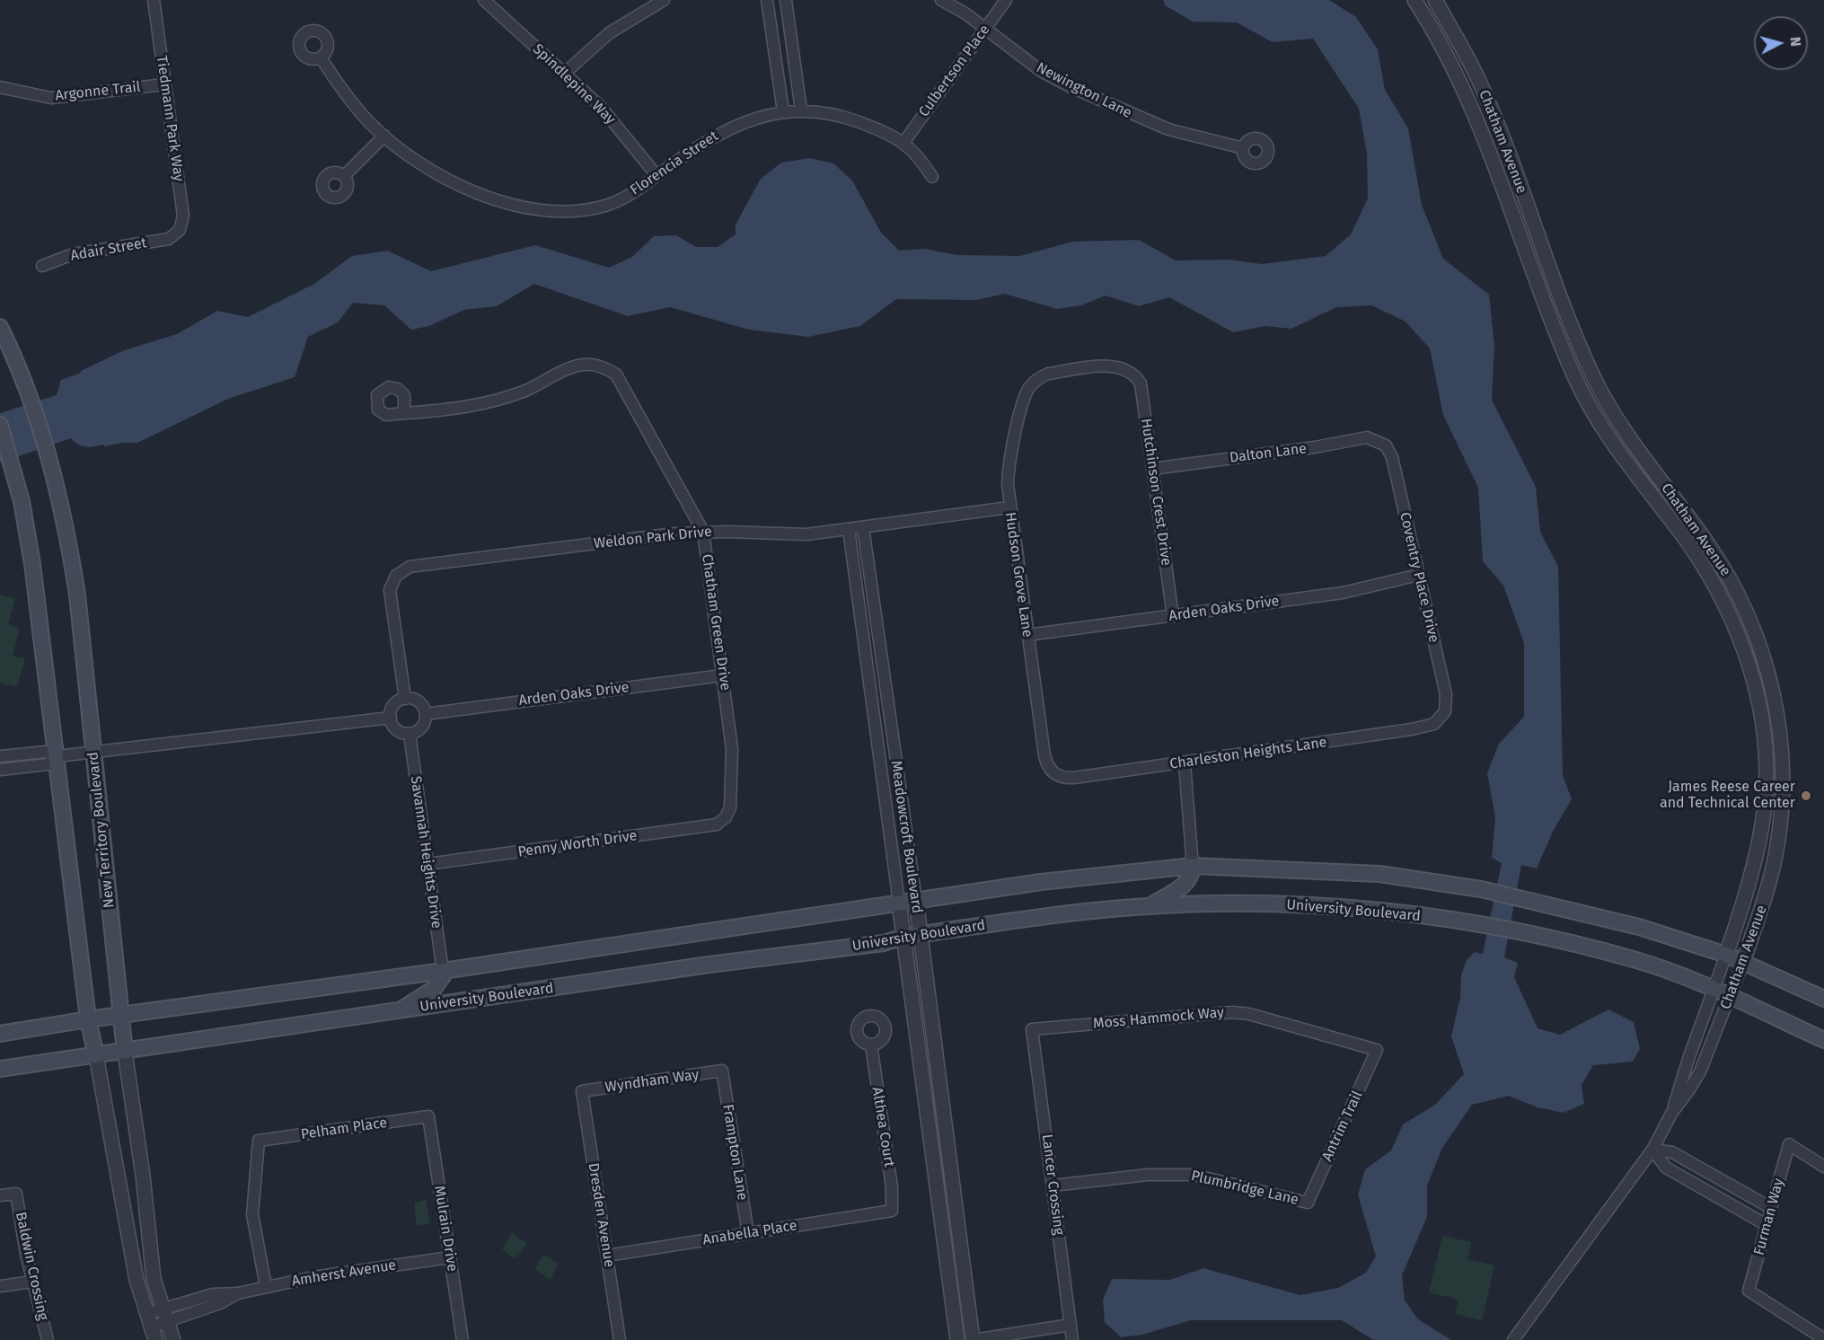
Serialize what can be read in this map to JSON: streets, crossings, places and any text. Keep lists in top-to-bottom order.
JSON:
{
  "streets": {
    "main road": ["New Territory Boulevard", "University Boulevard"],
    "street": [
      "Culbertson Place",
      "Spindlepine Way",
      "Newington Lane",
      "Argonne Trail",
      "Tiedmann Park Way",
      "Chatham Avenue",
      "Florencia Street",
      "Adair Street",
      "Dalton Lane",
      "Hutchinson Crest Drive",
      "Weldon Park Drive",
      "Hudson Grove Lane",
      "Coventry Place Drive",
      "Arden Oaks Drive",
      "Chatham Green Drive",
      "Charleston Heights Lane",
      "Meadowcroft Boulevard",
      "Penny Worth Drive",
      "Savannah Heights Drive",
      "Moss Hammock Way",
      "Wyndham Way",
      "Antrim Trail",
      "Althea Court",
      "Pelham Place",
      "Frampton Lane",
      "Lancer Crossing",
      "Plumbridge Lane",
      "Dresden Avenue",
      "Furman Way",
      "Mulrain Drive",
      "Anabella Place",
      "Baldwin Crossing",
      "Amherst Avenue"
    ]
  },
  "crossings": [
    ["Culbertson Place", "Newington Lane"],
    ["Culbertson Place", "Florencia Street"],
    ["Spindlepine Way", "Florencia Street"],
    ["Argonne Trail", "Tiedmann Park Way"],
    ["Tiedmann Park Way", "Adair Street"],
    ["Chatham Avenue", "University Boulevard"],
    ["Dalton Lane", "Hutchinson Crest Drive"],
    ["Dalton Lane", "Coventry Place Drive"],
    ["Hutchinson Crest Drive", "Hudson Grove Lane"],
    ["Hutchinson Crest Drive", "Arden Oaks Drive"],
    ["Weldon Park Drive", "Hudson Grove Lane"],
    ["Weldon Park Drive", "Arden Oaks Drive"],
    ["Weldon Park Drive", "Chatham Green Drive"],
    ["Weldon Park Drive", "Meadowcroft Boulevard"],
    ["Weldon Park Drive", "Savannah Heights Drive"],
    ["Hudson Grove Lane", "Arden Oaks Drive"],
    ["Hudson Grove Lane", "Charleston Heights Lane"],
    ["Coventry Place Drive", "Arden Oaks Drive"],
    ["Coventry Place Drive", "Charleston Heights Lane"],
    ["Arden Oaks Drive", "Chatham Green Drive"],
    ["Arden Oaks Drive", "Savannah Heights Drive"],
    ["Chatham Green Drive", "Penny Worth Drive"],
    ["New Territory Boulevard", "University Boulevard"],
    ["New Territory Boulevard", "Amherst Avenue"],
    ["Meadowcroft Boulevard", "University Boulevard"],
    ["Penny Worth Drive", "Savannah Heights Drive"],
    ["Moss Hammock Way", "Antrim Trail"],
    ["Moss Hammock Way", "Lancer Crossing"],
    ["Wyndham Way", "Frampton Lane"],
    ["Wyndham Way", "Dresden Avenue"],
    ["Antrim Trail", "Plumbridge Lane"],
    ["Althea Court", "Anabella Place"],
    ["Pelham Place", "Mulrain Drive"],
    ["Pelham Place", "Amherst Avenue"],
    ["Frampton Lane", "Anabella Place"],
    ["Lancer Crossing", "Plumbridge Lane"],
    ["Dresden Avenue", "Anabella Place"],
    ["Mulrain Drive", "Amherst Avenue"]
  ],
  "places": ["James Reese Career and Technical Center"],
  "north": "right"
}
